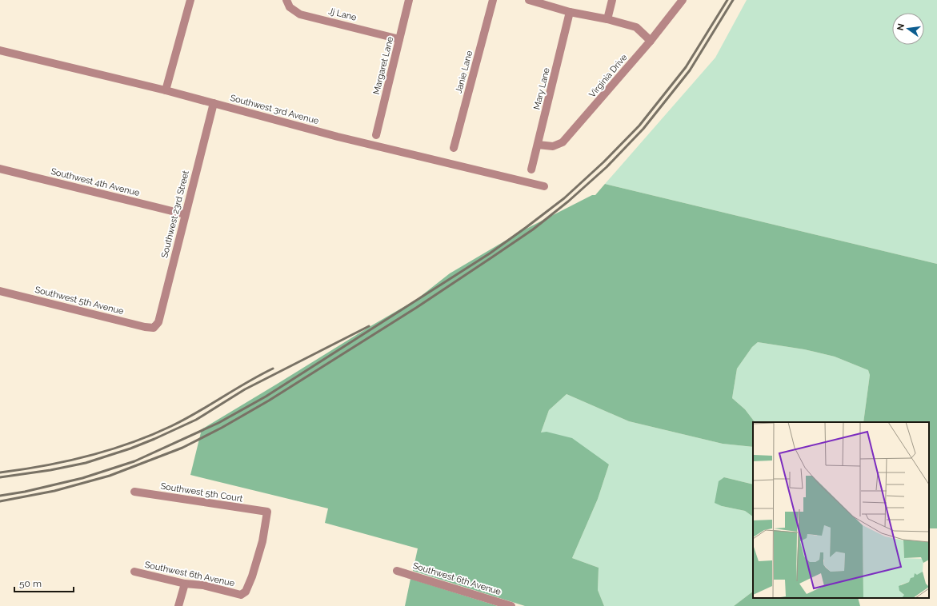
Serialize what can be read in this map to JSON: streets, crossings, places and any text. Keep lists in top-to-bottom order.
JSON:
{
  "streets": {
    "street": [
      "Jj Lane",
      "Margaret Lane",
      "Janie Lane",
      "Virginia Drive",
      "Mary Lane",
      "Southwest 3rd Avenue",
      "Southwest 4th Avenue",
      "Southwest 23rd Street",
      "Southwest 5th Avenue",
      "Southwest 5th Court",
      "Southwest 6th Avenue"
    ]
  },
  "crossings": [
    ["Jj Lane", "Margaret Lane"],
    ["Virginia Drive", "Mary Lane"],
    ["Southwest 3rd Avenue", "Southwest 23rd Street"],
    ["Southwest 4th Avenue", "Southwest 23rd Street"],
    ["Southwest 23rd Street", "Southwest 5th Avenue"],
    ["Southwest 5th Court", "Southwest 6th Avenue"]
  ],
  "scale_bar": "50 m",
  "north": "left"
}
